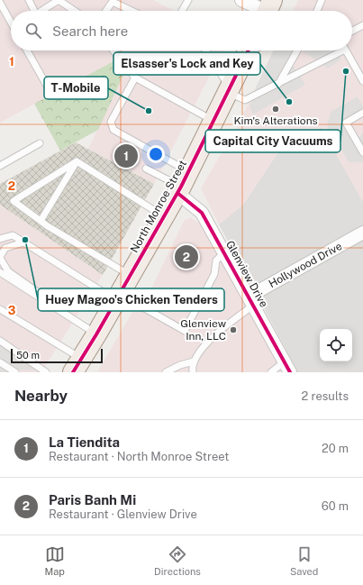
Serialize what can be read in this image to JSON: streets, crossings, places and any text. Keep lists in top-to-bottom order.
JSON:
{
  "streets": {
    "main road": ["North Monroe Street"],
    "street": ["Hollywood Drive", "Glenview Drive"]
  },
  "crossings": [
    ["North Monroe Street", "Glenview Drive"],
    ["Hollywood Drive", "Glenview Drive"]
  ],
  "places": [
    "Capital City Vacuums",
    "Elsasser's Lock and Key",
    "Kim's Alterations",
    "T-Mobile",
    "Huey Magoo's Chicken Tenders",
    "Glenview Inn, LLC"
  ],
  "scale_bar": "50 m",
  "page": {
    "search": "Search here",
    "pins": ["1", "2"],
    "scale": "50 m",
    "heading": ["Nearby", "2 results"],
    "list": [
      {
        "mark": "1",
        "name": "La Tiendita",
        "note": "Restaurant · North Monroe Street",
        "value": "20 m"
      },
      {
        "mark": "2",
        "name": "Paris Banh Mi",
        "note": "Restaurant · Glenview Drive",
        "value": "60 m"
      }
    ],
    "nav": ["Map", "Directions", "Saved"]
  },
  "grid": {
    "rows": ["1", "2", "3"]
  }
}
